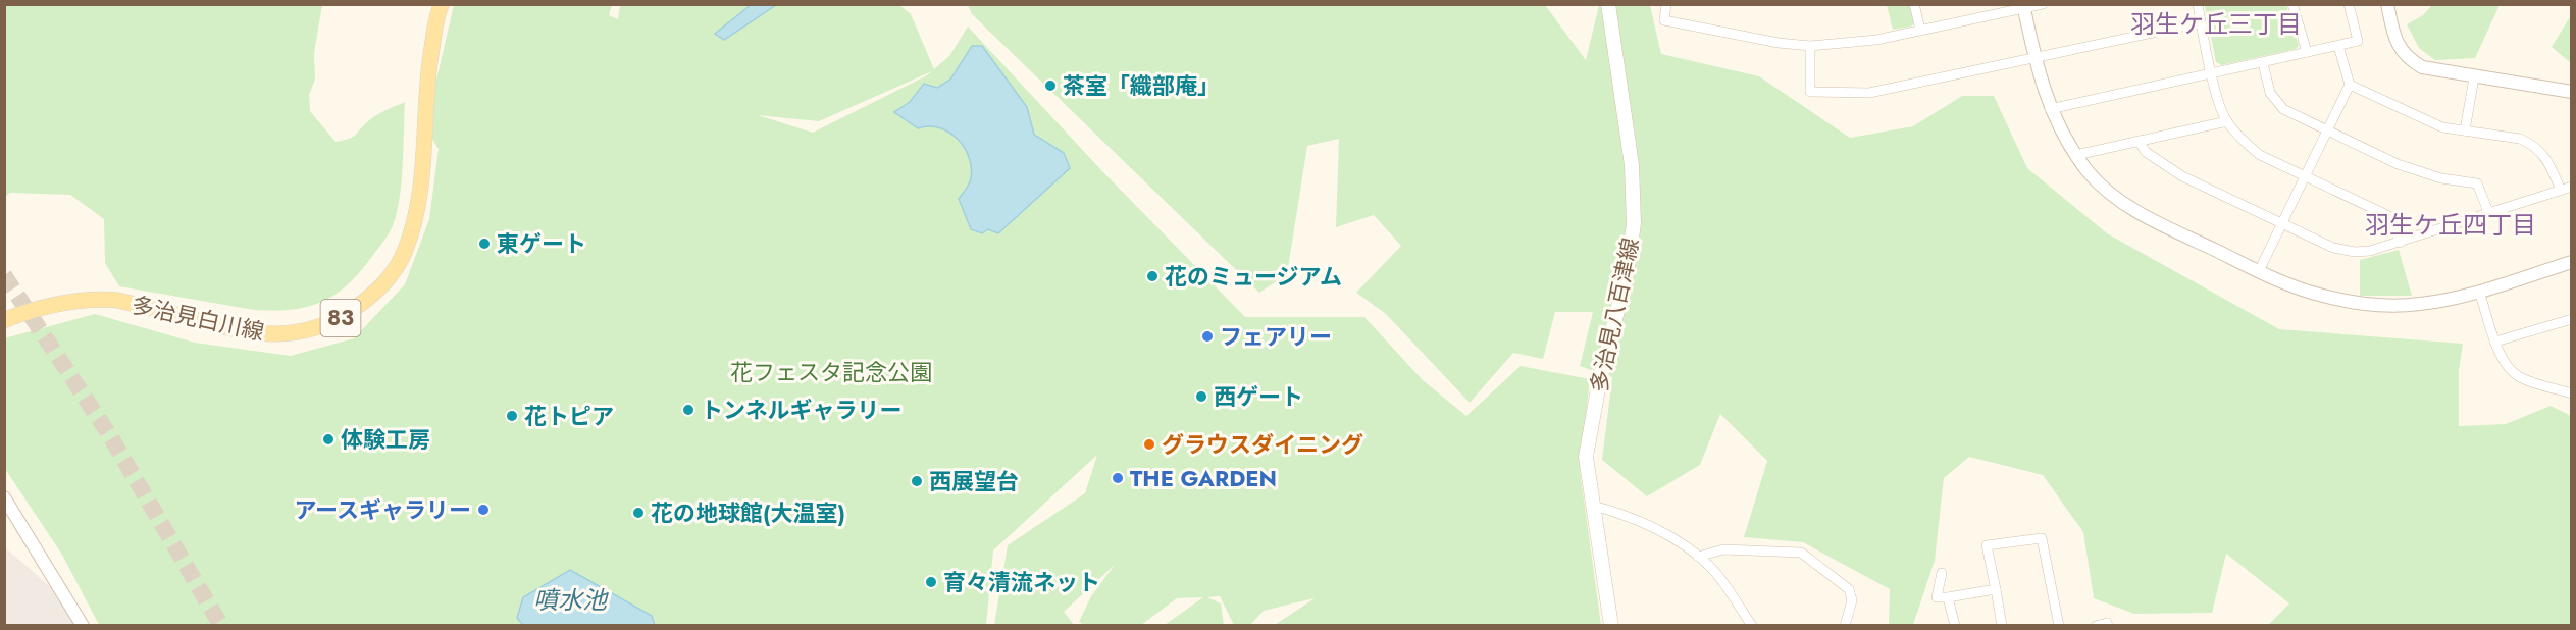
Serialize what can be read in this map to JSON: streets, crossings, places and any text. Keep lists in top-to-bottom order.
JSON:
{
  "streets": {
    "main road": ["多治見八百津線", "多治見白川線", "83"]
  },
  "districts": ["羽生ケ丘三丁目", "羽生ケ丘四丁目"],
  "water": ["噴水池"],
  "parks": ["花フェスタ記念公園"],
  "places": [
    "茶室「織部庵」",
    "東ゲート",
    "花のミュージアム",
    "フェアリー",
    "西ゲート",
    "トンネルギャラリー",
    "花トピア",
    "体験工房",
    "グラウスダイニング",
    "THE GARDEN",
    "西展望台",
    "アースギャラリー",
    "花の地球館(大温室)",
    "育々清流ネット"
  ]
}
